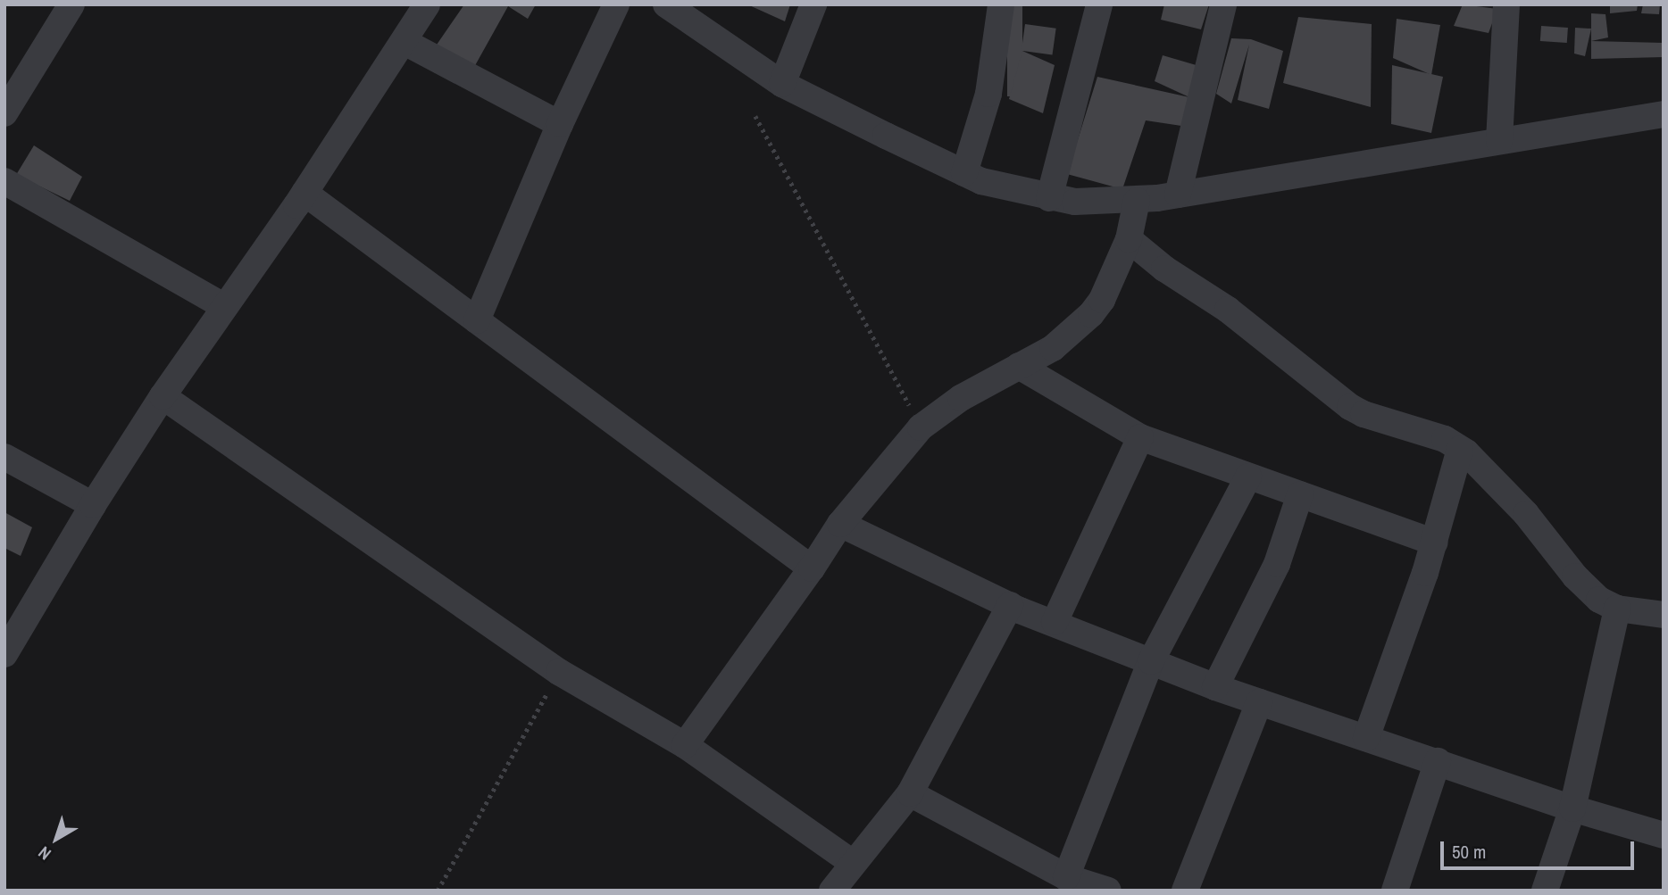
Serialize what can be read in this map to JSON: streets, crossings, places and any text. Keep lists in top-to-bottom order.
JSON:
{
  "scale_bar": "50 m",
  "north": "bottom left"
}
